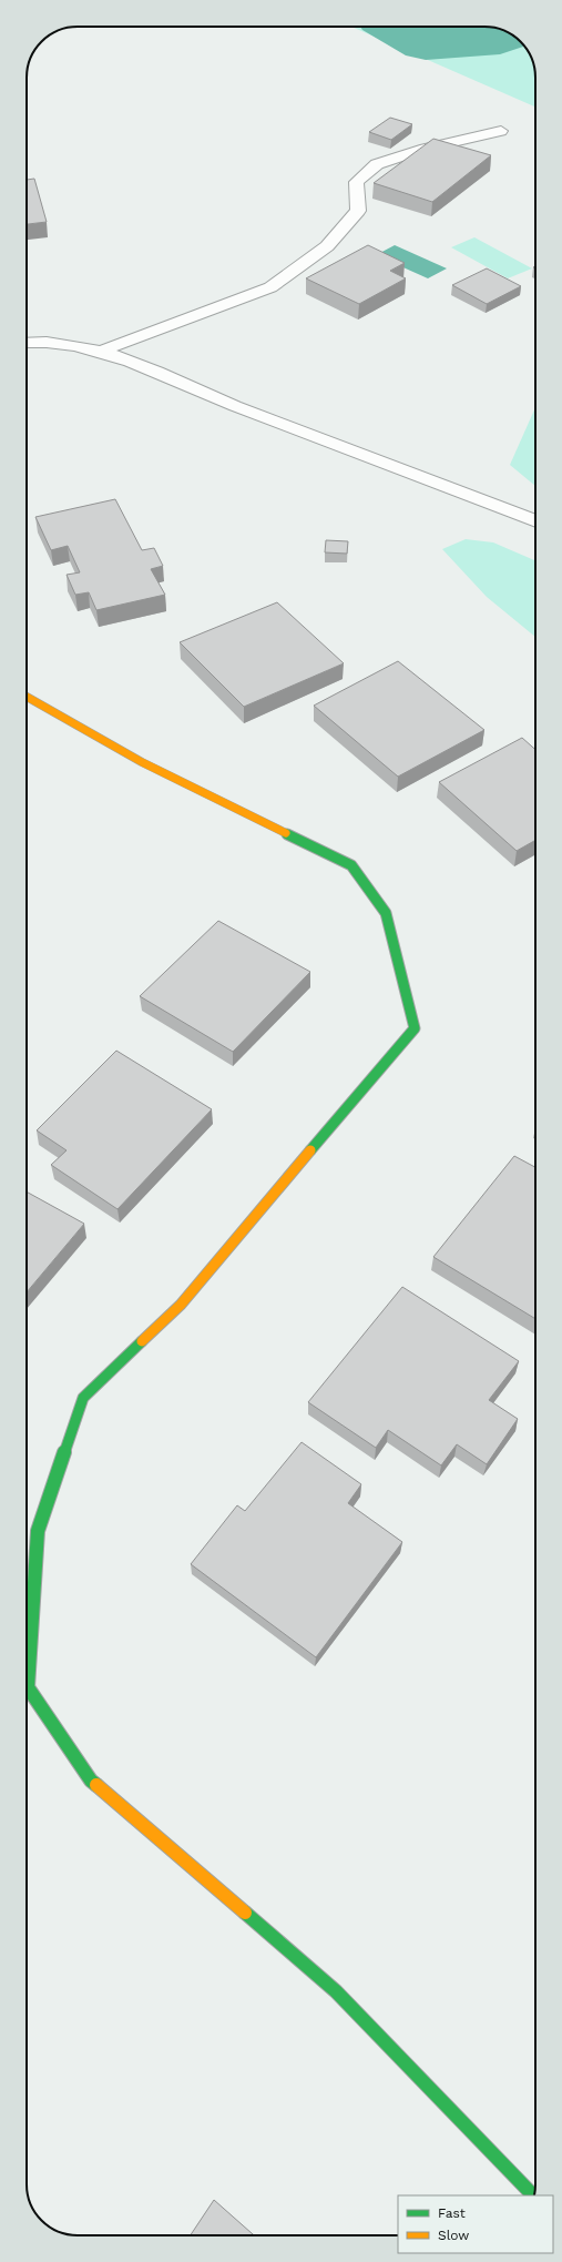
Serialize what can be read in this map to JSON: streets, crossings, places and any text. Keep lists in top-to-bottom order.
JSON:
{
  "legend": ["Fast", "Slow"]
}
